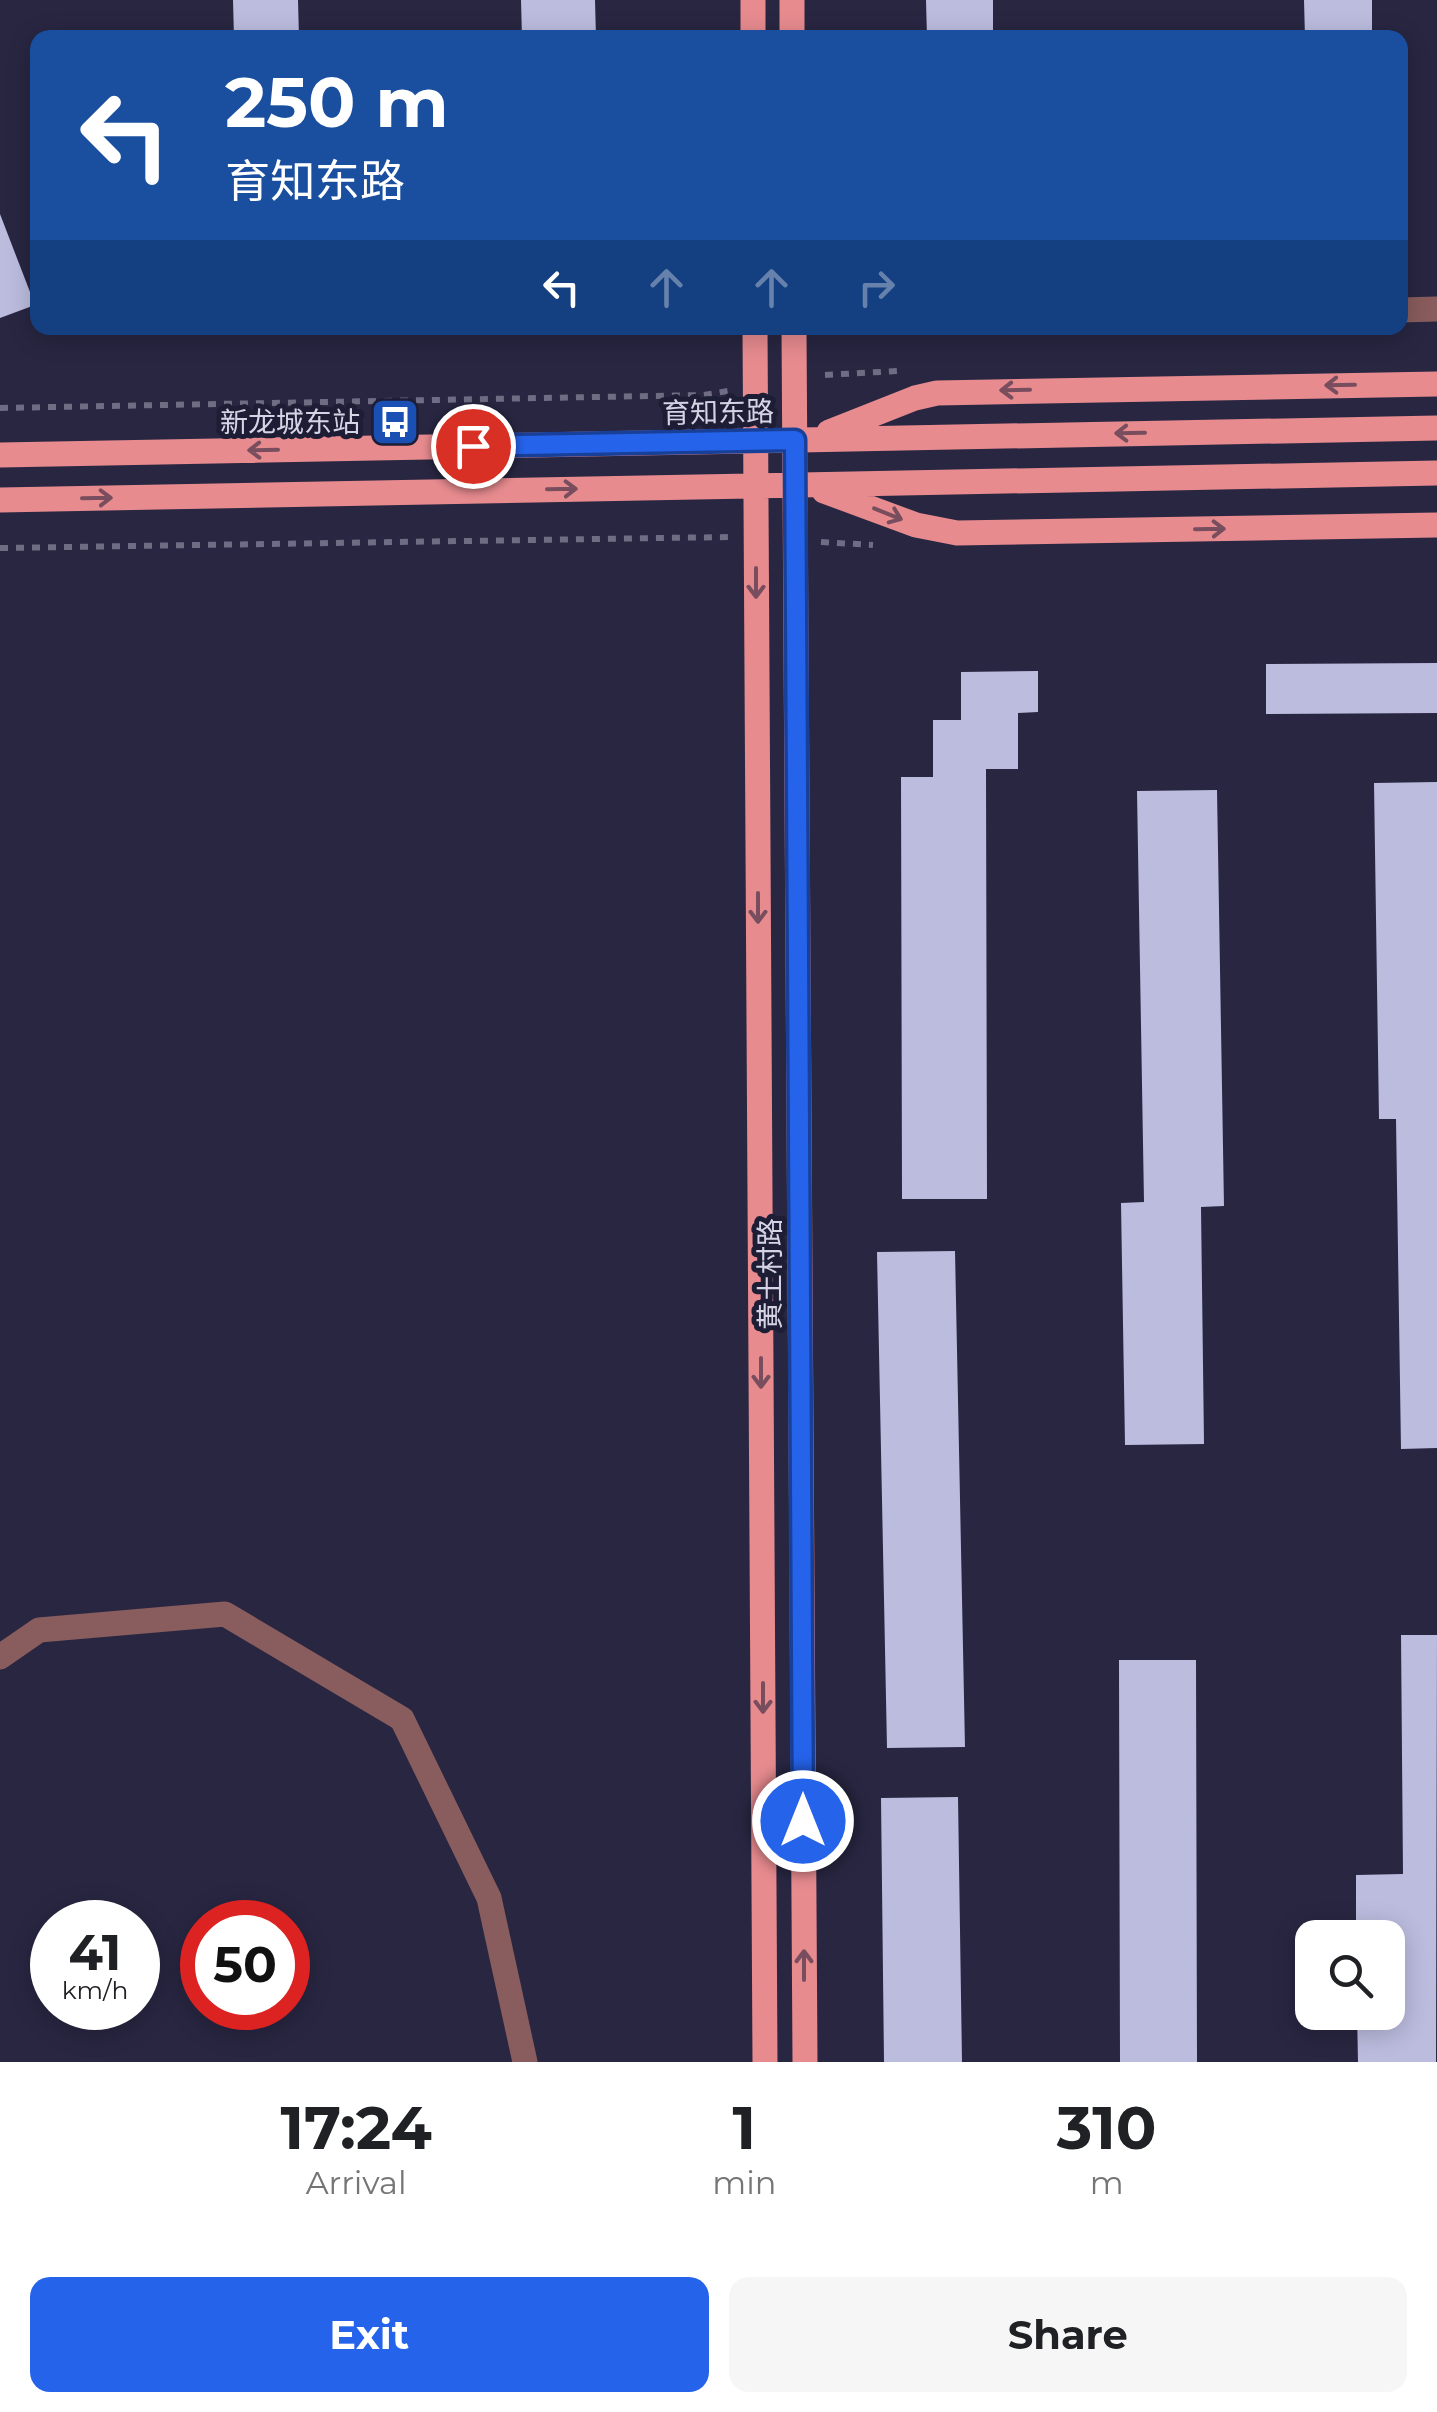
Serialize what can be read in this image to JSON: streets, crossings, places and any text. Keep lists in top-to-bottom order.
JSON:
{
  "streets": {
    "main road": ["育知东路", "黄土村路"]
  },
  "crossings": [
    ["育知东路", "黄土村路"]
  ],
  "places": {
    "bus stop": ["新龙城东站"]
  },
  "page": {
    "turn": ["250 m", "育知东路"],
    "speed": "41 km/h",
    "limit": "50",
    "eta": [
      "17:24",
      "Arrival",
      "1",
      "min",
      "310",
      "m"
    ],
    "buttons": ["Exit", "Share"]
  }
}
